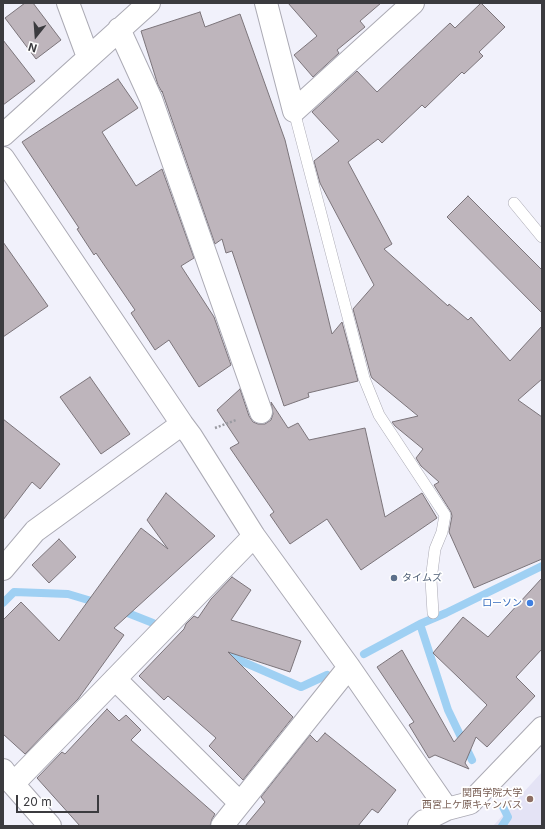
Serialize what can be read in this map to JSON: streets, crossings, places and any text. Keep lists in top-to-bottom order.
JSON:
{
  "places": ["タイムズ", "ローソン", "関西学院大学 西宮上ケ原キャンパス"],
  "scale_bar": "20 m",
  "north": "bottom"
}
